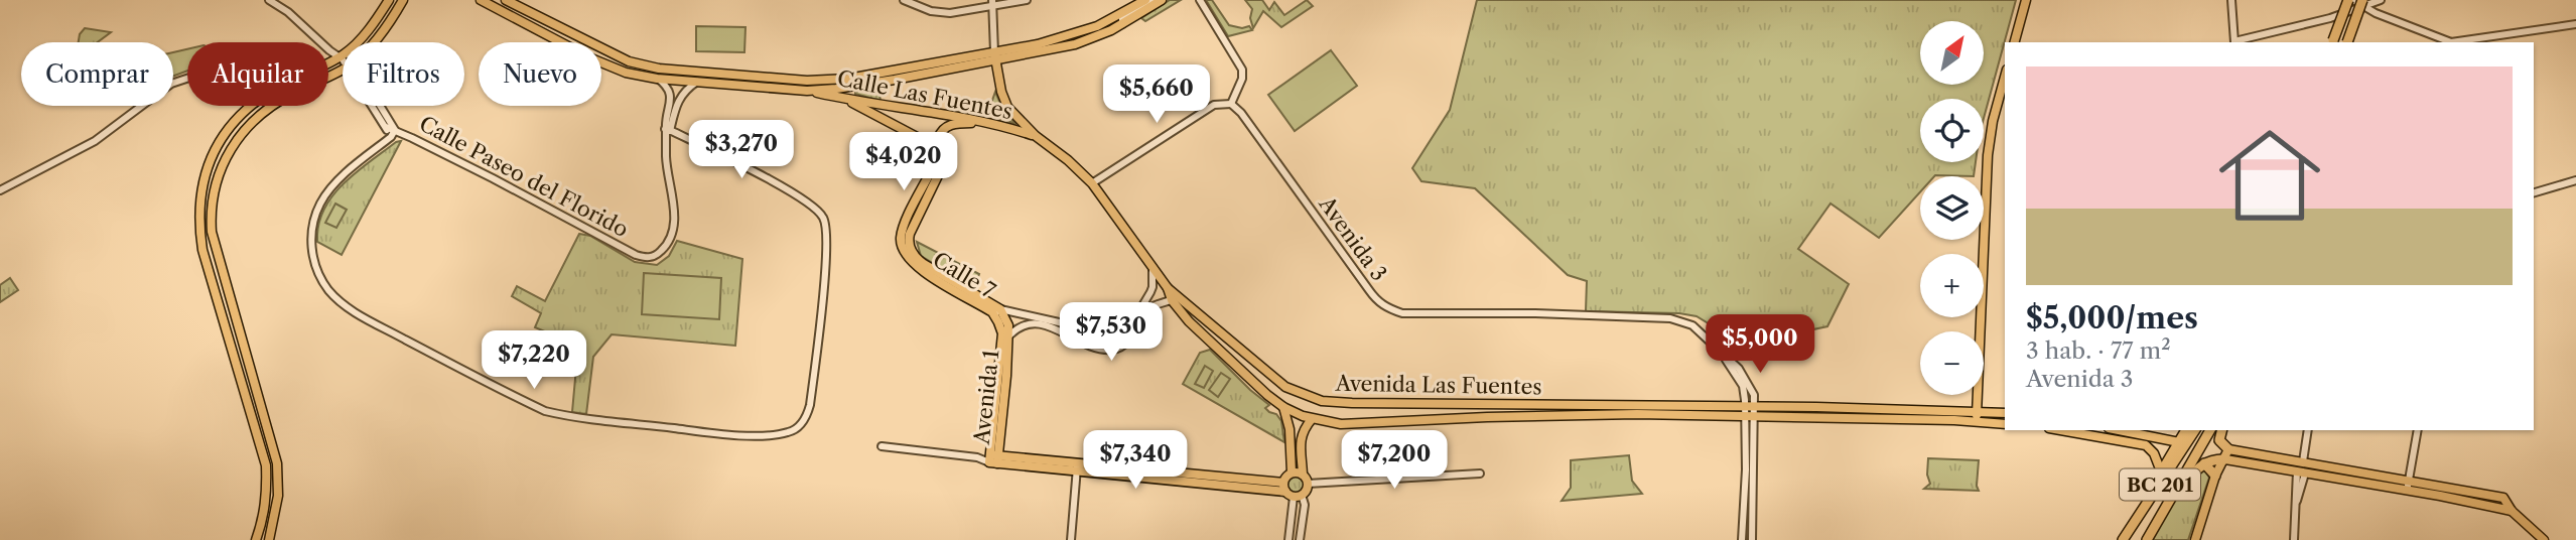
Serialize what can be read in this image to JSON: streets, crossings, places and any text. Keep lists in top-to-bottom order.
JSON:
{
  "streets": {
    "highway": ["BC 201"],
    "main road": [
      "Calle Las Fuentes",
      "Calle 7",
      "Avenida Las Fuentes",
      "Avenida 1"
    ],
    "street": ["Calle Paseo del Florido", "Avenida 3"]
  },
  "crossings": [
    ["Calle Las Fuentes", "Avenida Las Fuentes"],
    ["Avenida 3", "Avenida Las Fuentes"],
    ["Calle 7", "Avenida Las Fuentes"],
    ["Calle 7", "Avenida 1"]
  ],
  "north": "top right",
  "page": {
    "map_buttons": ["+", "−"],
    "chip": [
      "Comprar",
      "Alquilar",
      "Filtros",
      "Nuevo"
    ],
    "list": [
      {
        "name": "$5,000/mes",
        "note": "3 hab. · 77 m² · Avenida 3"
      }
    ],
    "price": [
      "$5,660",
      "$3,270",
      "$4,020",
      "$7,530",
      "$5,000",
      "$7,220",
      "$7,340",
      "$7,200"
    ]
  }
}
